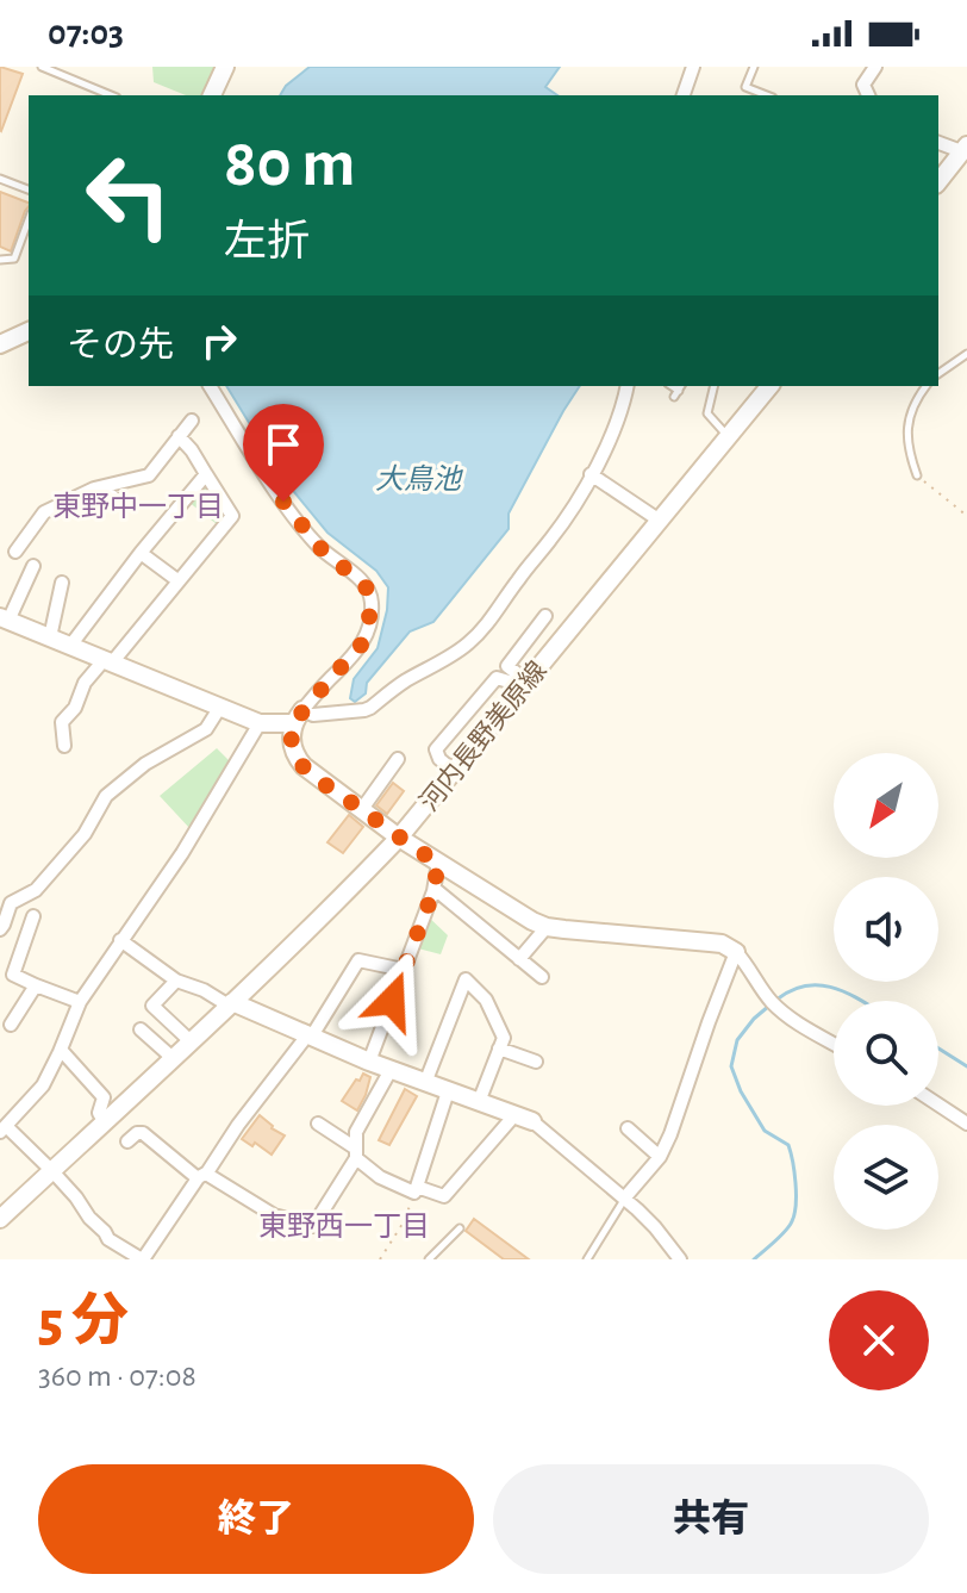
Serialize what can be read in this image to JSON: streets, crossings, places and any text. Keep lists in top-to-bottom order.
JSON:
{
  "streets": {
    "street": ["河内長野美原線"]
  },
  "districts": ["東野中一丁目", "東野西一丁目"],
  "water": ["大鳥池"],
  "north": "bottom left",
  "page": {
    "status": "07:03",
    "turn": ["80 m", "左折"],
    "then": "その先",
    "heading": ["5 分", "360 m · 07:08"],
    "buttons": ["終了", "共有"]
  }
}
